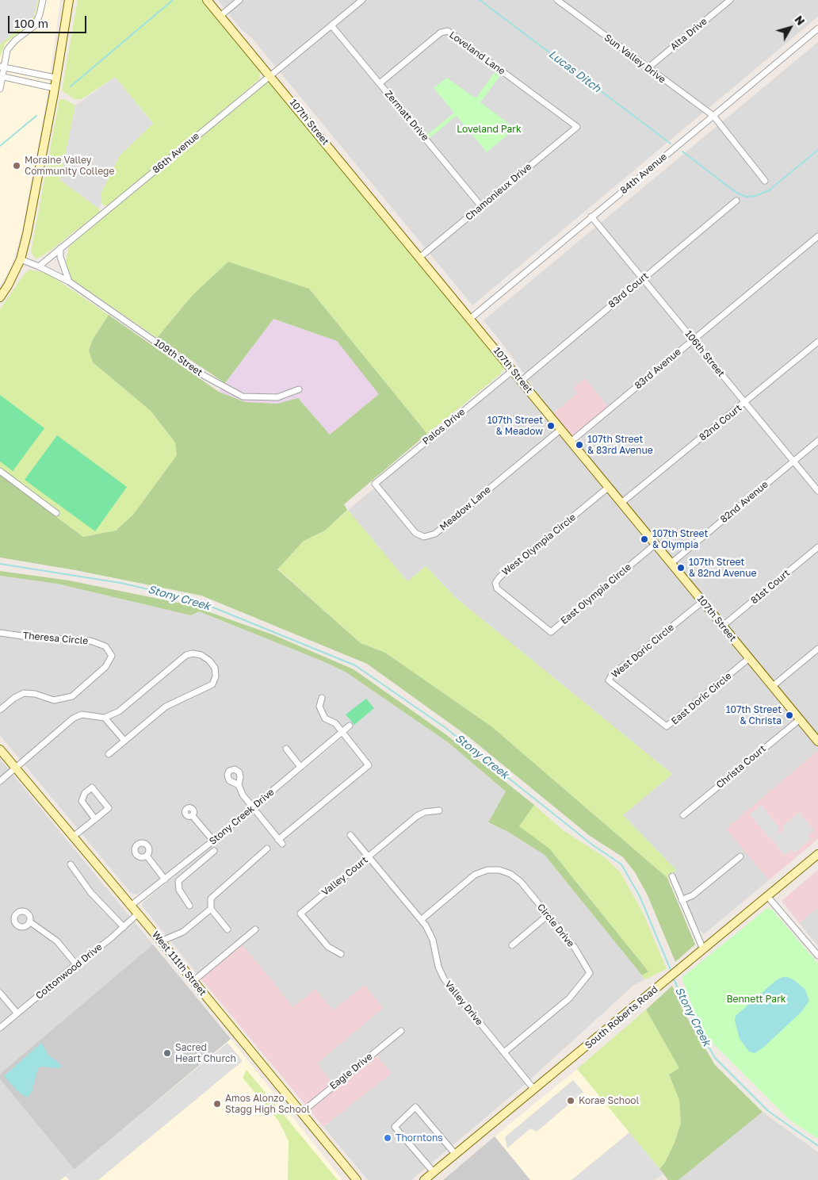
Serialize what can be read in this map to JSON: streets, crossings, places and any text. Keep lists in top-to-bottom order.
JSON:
{
  "streets": {
    "street": [
      "Alta Drive",
      "Loveland Lane",
      "Sun Valley Drive",
      "Zermatt Drive",
      "107th Street",
      "86th Avenue",
      "84th Avenue",
      "Chamonieux Drive",
      "83rd Court",
      "106th Street",
      "109th Street",
      "83rd Avenue",
      "82nd Court",
      "Palos Drive",
      "82nd Avenue",
      "Meadow Lane",
      "West Olympia Circle",
      "81st Court",
      "East Olympia Circle",
      "Theresa Circle",
      "West Doric Circle",
      "East Doric Circle",
      "Christa Court",
      "Stony Creek Drive",
      "Valley Court",
      "Circle Drive",
      "West 111th Street",
      "Cottonwood Drive",
      "Valley Drive",
      "South Roberts Road",
      "Eagle Drive"
    ]
  },
  "crossings": [
    ["Alta Drive", "Sun Valley Drive"],
    ["Loveland Lane", "Zermatt Drive"],
    ["Loveland Lane", "Chamonieux Drive"],
    ["Sun Valley Drive", "84th Avenue"],
    ["Zermatt Drive", "86th Avenue"],
    ["Zermatt Drive", "Chamonieux Drive"],
    ["107th Street", "86th Avenue"],
    ["107th Street", "84th Avenue"],
    ["107th Street", "Chamonieux Drive"],
    ["107th Street", "83rd Court"],
    ["107th Street", "83rd Avenue"],
    ["107th Street", "82nd Court"],
    ["107th Street", "Palos Drive"],
    ["107th Street", "82nd Avenue"],
    ["107th Street", "Meadow Lane"],
    ["107th Street", "West Olympia Circle"],
    ["107th Street", "81st Court"],
    ["107th Street", "East Olympia Circle"],
    ["107th Street", "West Doric Circle"],
    ["107th Street", "East Doric Circle"],
    ["107th Street", "Christa Court"],
    ["86th Avenue", "109th Street"],
    ["84th Avenue", "106th Street"],
    ["83rd Court", "106th Street"],
    ["106th Street", "83rd Avenue"],
    ["106th Street", "82nd Court"],
    ["106th Street", "82nd Avenue"],
    ["Palos Drive", "Meadow Lane"],
    ["West Olympia Circle", "East Olympia Circle"],
    ["West Doric Circle", "East Doric Circle"],
    ["Stony Creek Drive", "West 111th Street"],
    ["Valley Court", "Valley Drive"],
    ["Circle Drive", "Valley Drive"],
    ["West 111th Street", "Cottonwood Drive"],
    ["West 111th Street", "Eagle Drive"],
    ["Valley Drive", "South Roberts Road"]
  ],
  "water": ["Lucas Ditch", "Stony Creek"],
  "parks": ["Loveland Park", "Bennett Park"],
  "places": [
    "Moraine Valley Community College",
    "107th Street & Meadow",
    "107th Street & 83rd Avenue",
    "107th Street & Olympia",
    "107th Street & 82nd Avenue",
    "107th Street & Christa",
    "Sacred Heart Church",
    "Korae School",
    "Amos Alonzo Stagg High School",
    "Thorntons"
  ],
  "scale_bar": "100 m",
  "north": "top right"
}
